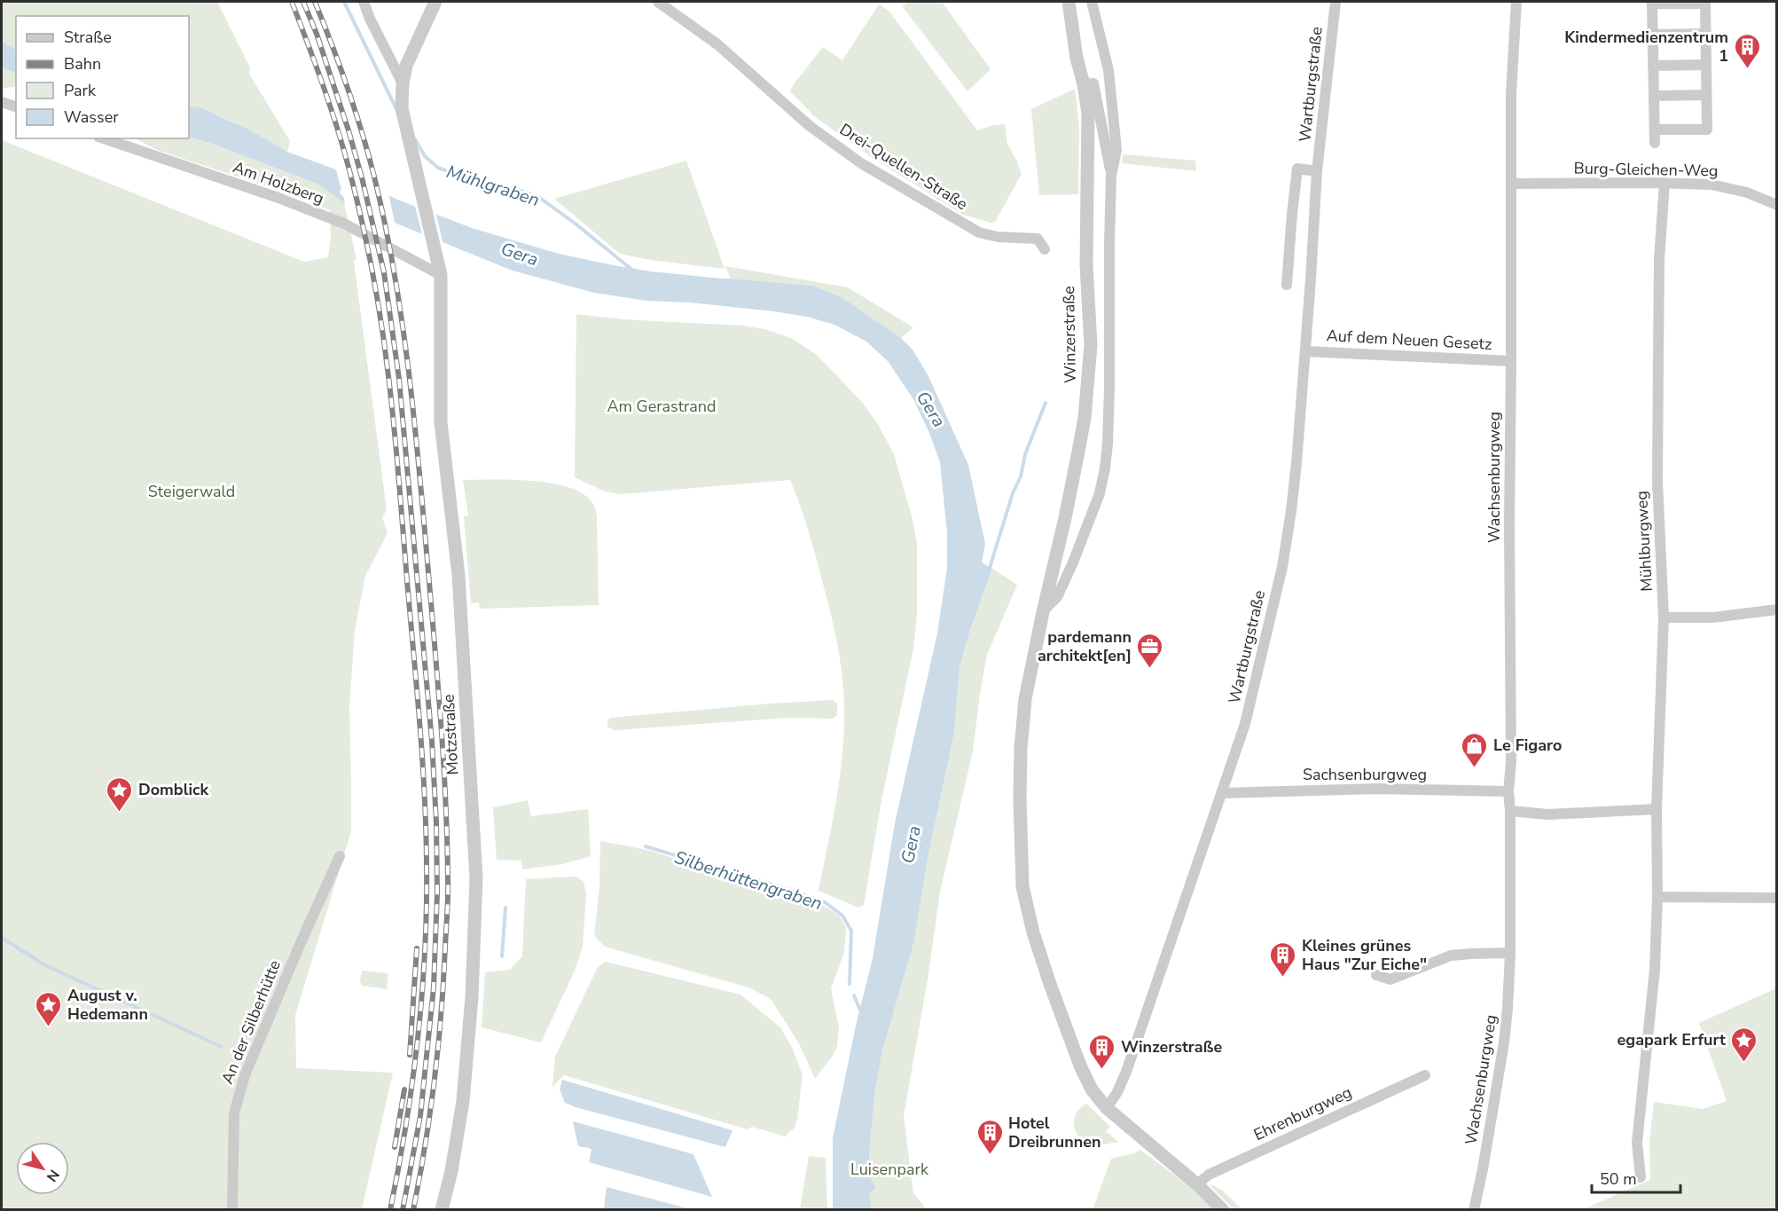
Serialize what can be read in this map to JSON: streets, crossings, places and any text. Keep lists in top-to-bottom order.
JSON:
{
  "streets": {
    "street": [
      "Wartburgstraße",
      "Drei-Quellen-Straße",
      "Burg-Gleichen-Weg",
      "Am Holzberg",
      "Winzerstraße",
      "Auf dem Neuen Gesetz",
      "Wachsenburgweg",
      "Mühlburgweg",
      "Motzstraße",
      "Sachsenburgweg",
      "An der Silberhütte",
      "Ehrenburgweg"
    ]
  },
  "crossings": [
    ["Wartburgstraße", "Winzerstraße"],
    ["Wartburgstraße", "Auf dem Neuen Gesetz"],
    ["Wartburgstraße", "Sachsenburgweg"],
    ["Burg-Gleichen-Weg", "Wachsenburgweg"],
    ["Burg-Gleichen-Weg", "Mühlburgweg"],
    ["Am Holzberg", "Motzstraße"],
    ["Winzerstraße", "Ehrenburgweg"],
    ["Auf dem Neuen Gesetz", "Wachsenburgweg"],
    ["Wachsenburgweg", "Sachsenburgweg"]
  ],
  "water": ["Mühlgraben", "Gera", "Silberhüttengraben"],
  "parks": ["Am Gerastrand", "Steigerwald", "Luisenpark"],
  "places": {
    "building": [
      "Kindermedienzentrum 1",
      "Kleines grünes Haus \"Zur Eiche\"",
      "Winzerstraße",
      "Hotel Dreibrunnen"
    ],
    "office": ["pardemann architekt[en]"],
    "shop": ["Le Figaro"],
    "place": ["Domblick", "August v. Hedemann", "egapark Erfurt"]
  },
  "legend": [
    "Straße",
    "Bahn",
    "Park",
    "Wasser"
  ],
  "scale_bar": "50 m",
  "north": "bottom right"
}
